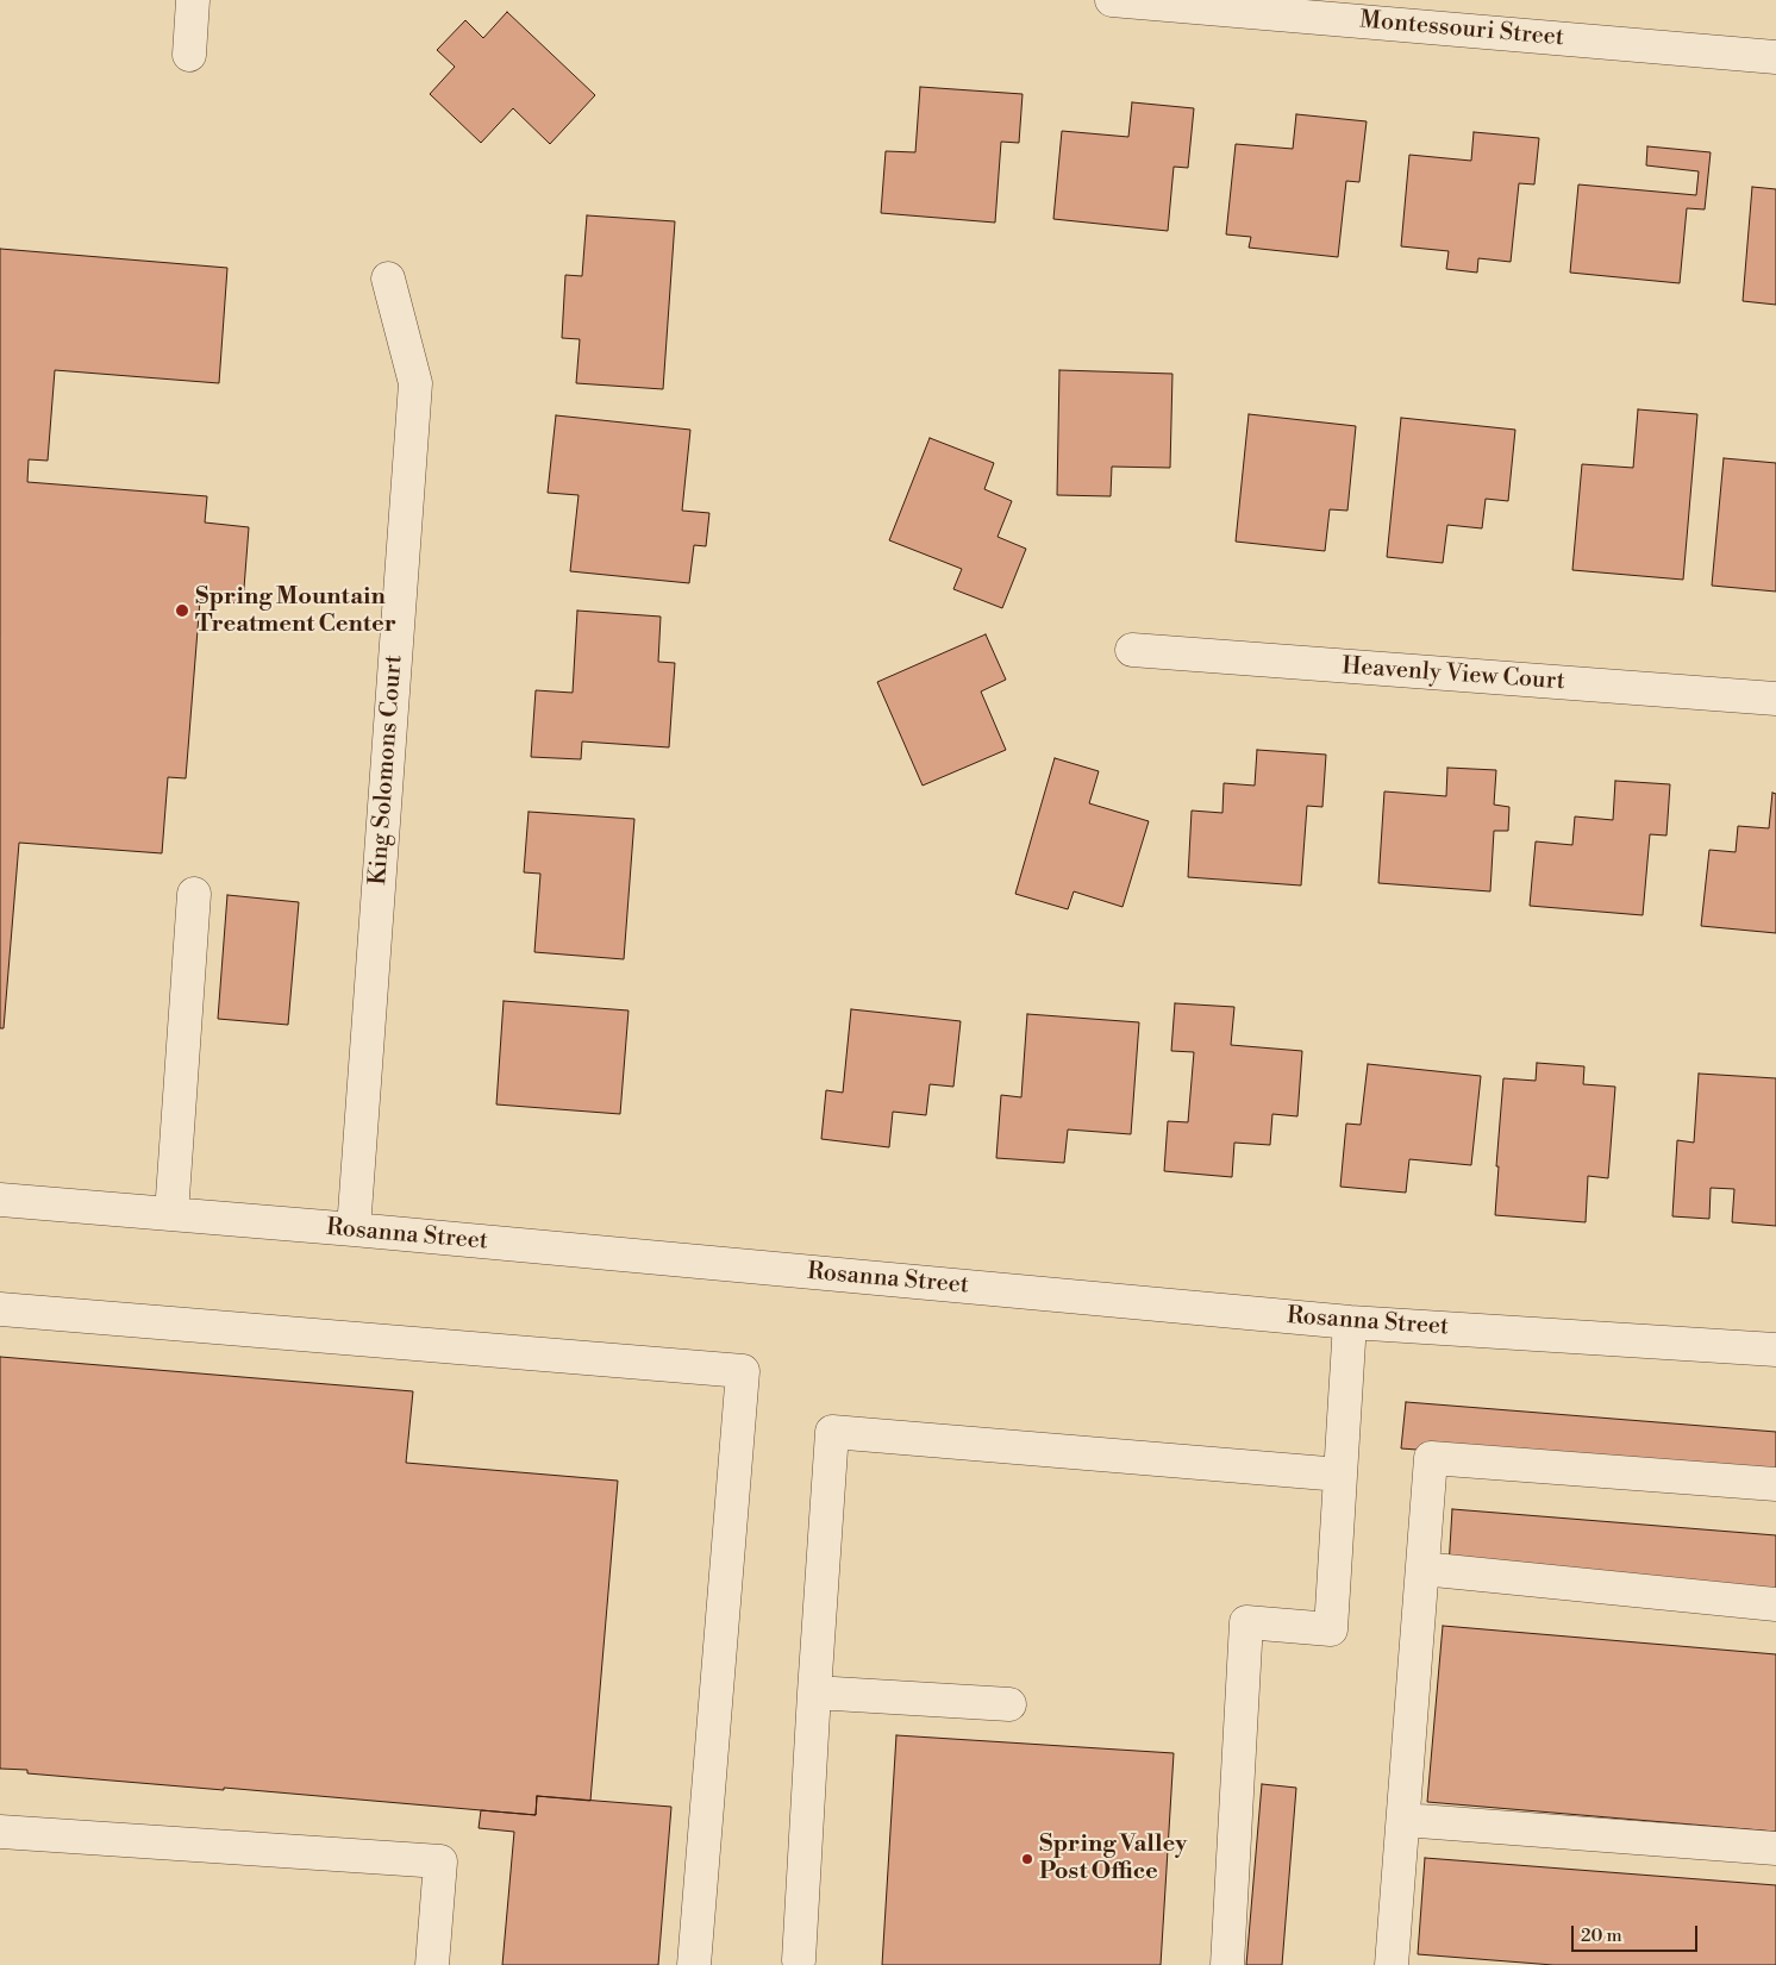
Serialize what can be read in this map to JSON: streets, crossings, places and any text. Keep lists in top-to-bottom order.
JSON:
{
  "streets": {
    "street": [
      "Montessouri Street",
      "Heavenly View Court",
      "King Solomons Court",
      "Rosanna Street"
    ]
  },
  "crossings": [
    ["King Solomons Court", "Rosanna Street"]
  ],
  "places": ["Spring Mountain Treatment Center", "Spring Valley Post Office"],
  "scale_bar": "20 m"
}
